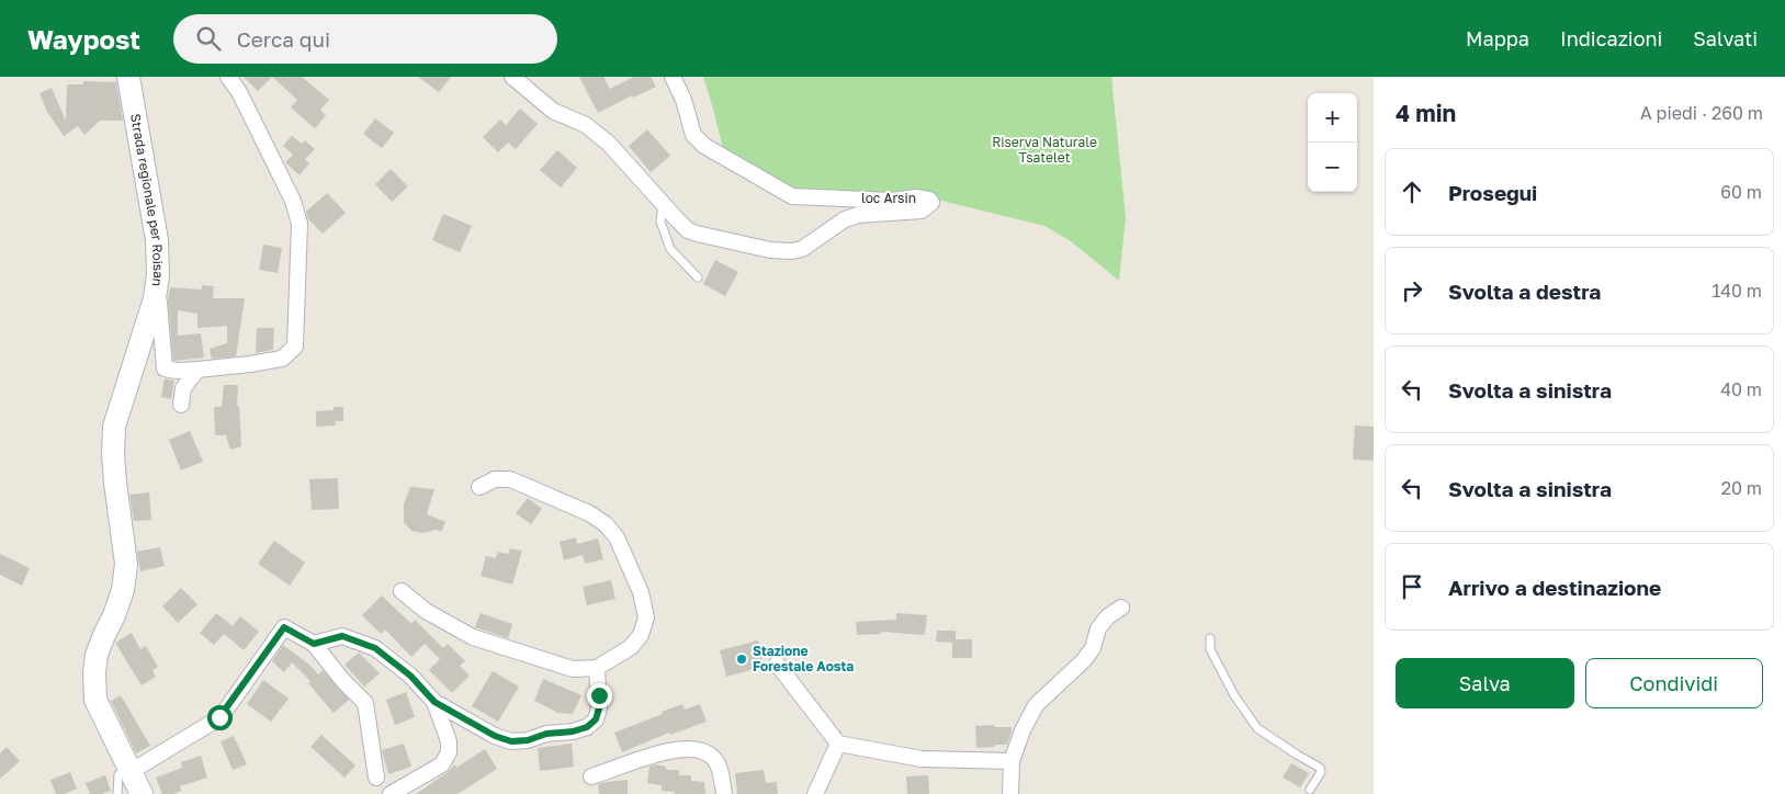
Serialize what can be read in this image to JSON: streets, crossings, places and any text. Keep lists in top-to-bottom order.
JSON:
{
  "streets": {
    "main road": ["Strada regionale per Roisan"],
    "street": ["loc Arsin"]
  },
  "parks": ["Riserva Naturale Tsatelet"],
  "places": ["Stazione Forestale Aosta"],
  "page": {
    "header": "Waypost",
    "search": "Cerca qui",
    "nav": ["Mappa", "Indicazioni", "Salvati"],
    "heading": ["4 min", "A piedi · 260 m"],
    "map_buttons": ["+", "−"],
    "list": [
      ["Prosegui", "60 m"],
      ["Svolta a destra", "140 m"],
      ["Svolta a sinistra", "40 m"],
      ["Svolta a sinistra", "20 m"],
      "Arrivo a destinazione"
    ],
    "buttons": ["Salva", "Condividi"]
  }
}
